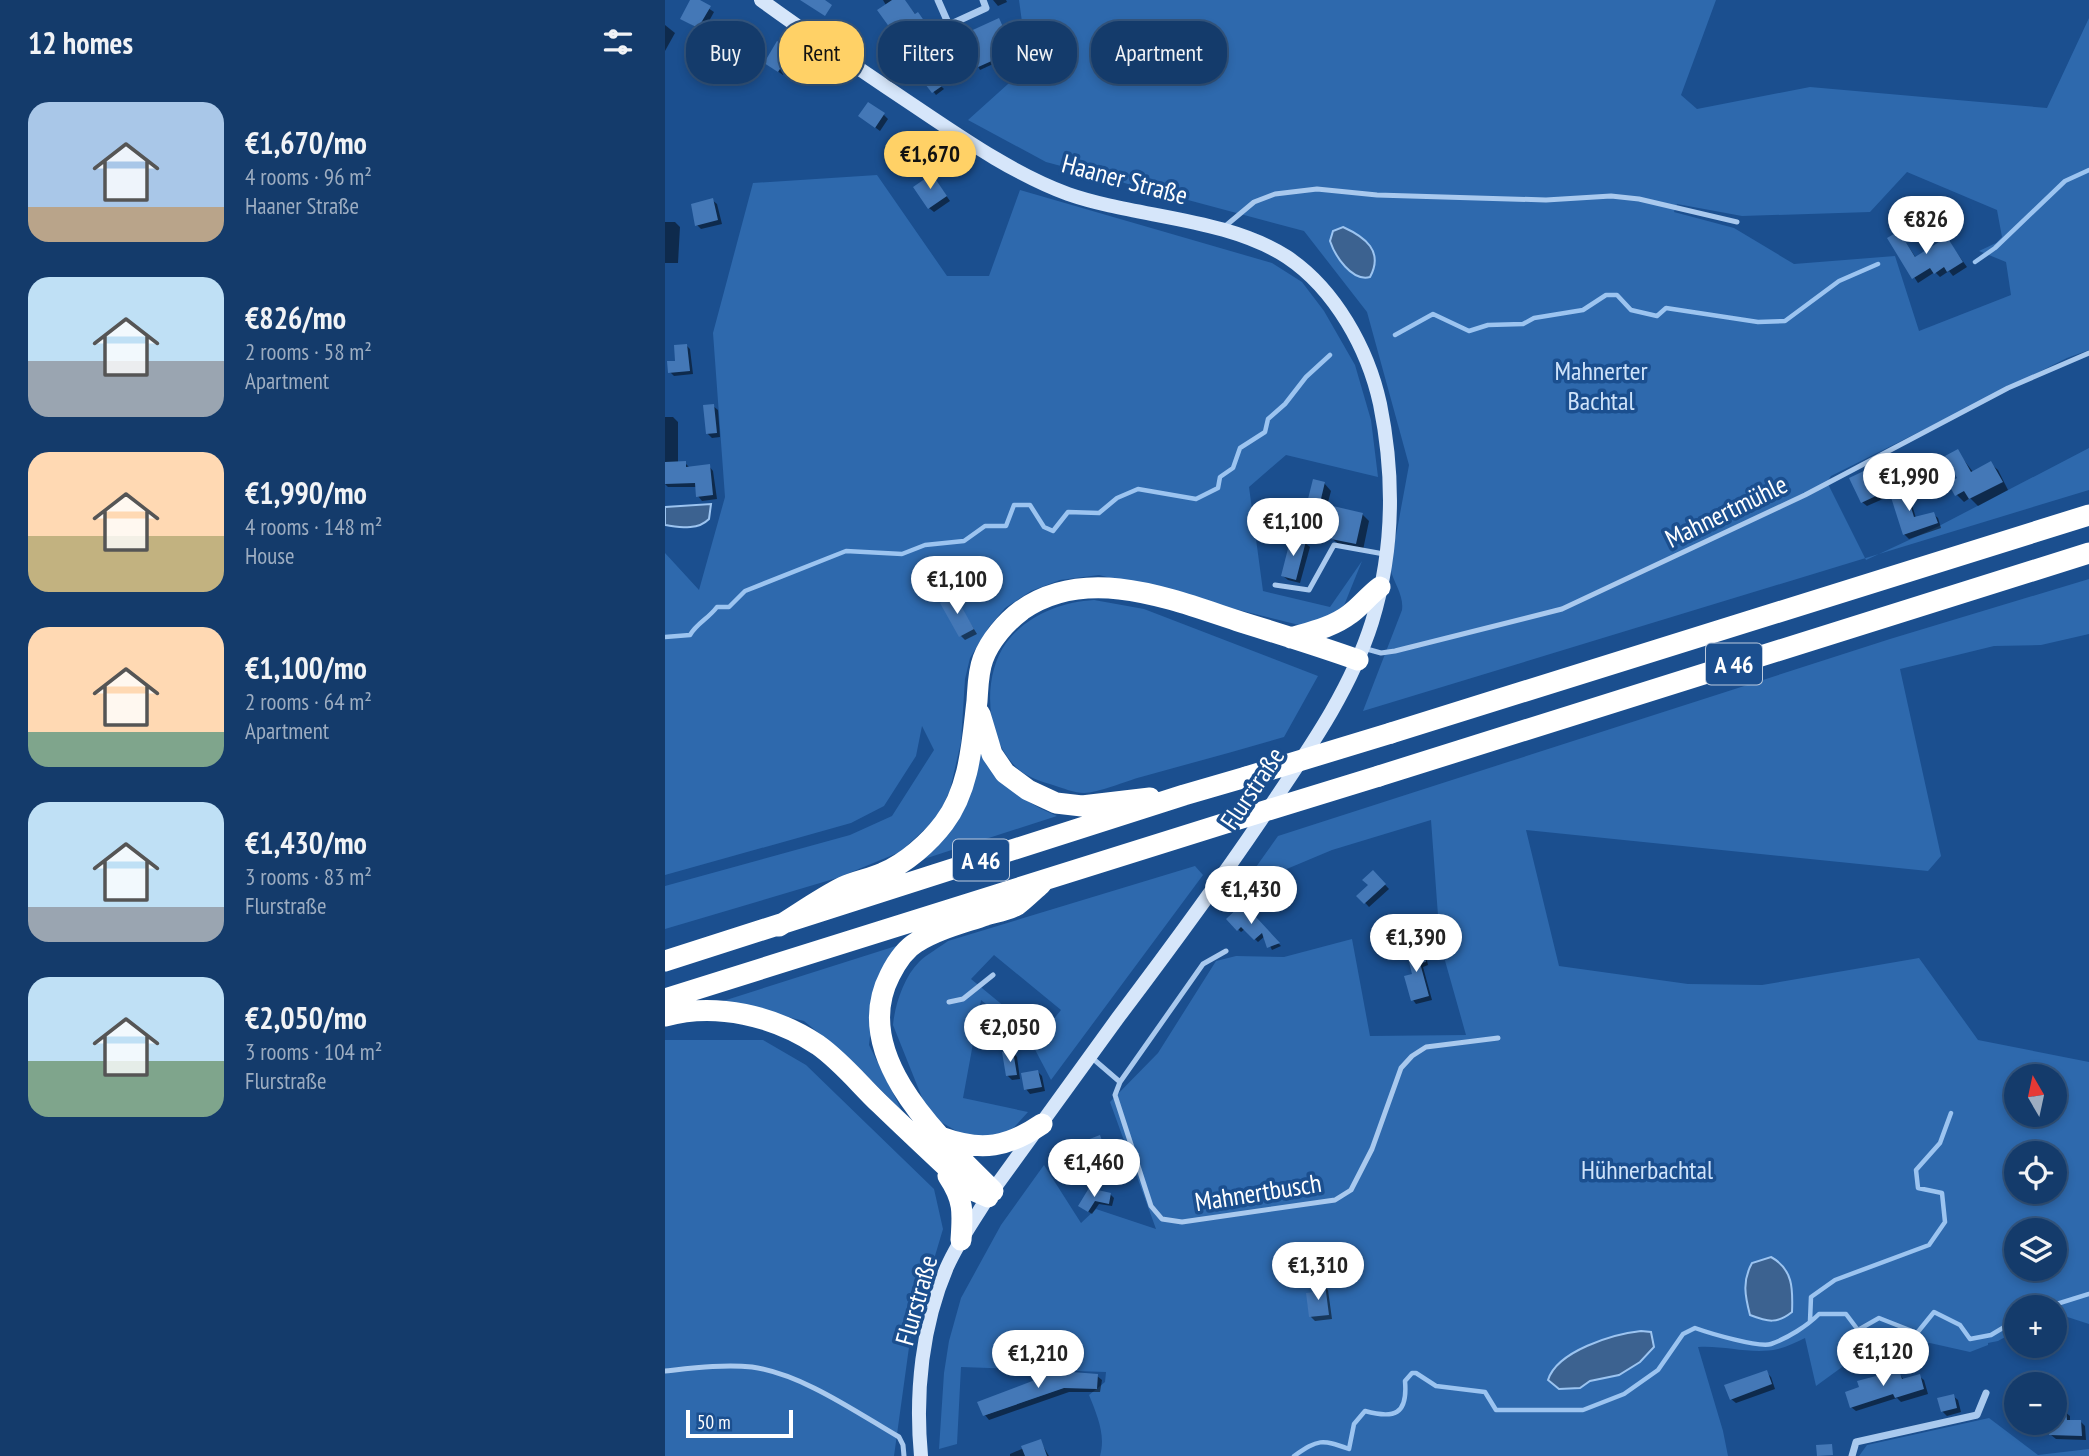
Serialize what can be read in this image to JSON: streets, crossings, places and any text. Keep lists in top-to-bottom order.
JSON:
{
  "streets": {
    "highway": ["A 46"],
    "main road": ["Haaner Straße", "Flurstraße"],
    "lane": ["Mahnertmühle", "Mahnertbusch"]
  },
  "crossings": [
    ["Haaner Straße", "Flurstraße"],
    ["Mahnertmühle", "Flurstraße"]
  ],
  "parks": ["Mahnerter Bachtal", "Hühnerbachtal"],
  "scale_bar": "50 m",
  "north": "top",
  "page": {
    "heading": "12 homes",
    "chip": [
      "Buy",
      "Rent",
      "Filters",
      "New",
      "Apartment"
    ],
    "list": [
      {
        "name": "€1,670/mo",
        "note": "4 rooms · 96 m² · Haaner Straße"
      },
      {
        "name": "€826/mo",
        "note": "2 rooms · 58 m² · Apartment"
      },
      {
        "name": "€1,990/mo",
        "note": "4 rooms · 148 m² · House"
      },
      {
        "name": "€1,100/mo",
        "note": "2 rooms · 64 m² · Apartment"
      },
      {
        "name": "€1,430/mo",
        "note": "3 rooms · 83 m² · Flurstraße"
      },
      {
        "name": "€2,050/mo",
        "note": "3 rooms · 104 m² · Flurstraße"
      }
    ],
    "price": [
      "€1,670",
      "€826",
      "€1,990",
      "€1,100",
      "€1,100",
      "€1,430",
      "€1,390",
      "€2,050",
      "€1,460",
      "€1,310",
      "€1,120",
      "€1,210"
    ],
    "map_buttons": ["+", "−"],
    "scale": "50 m"
  }
}
